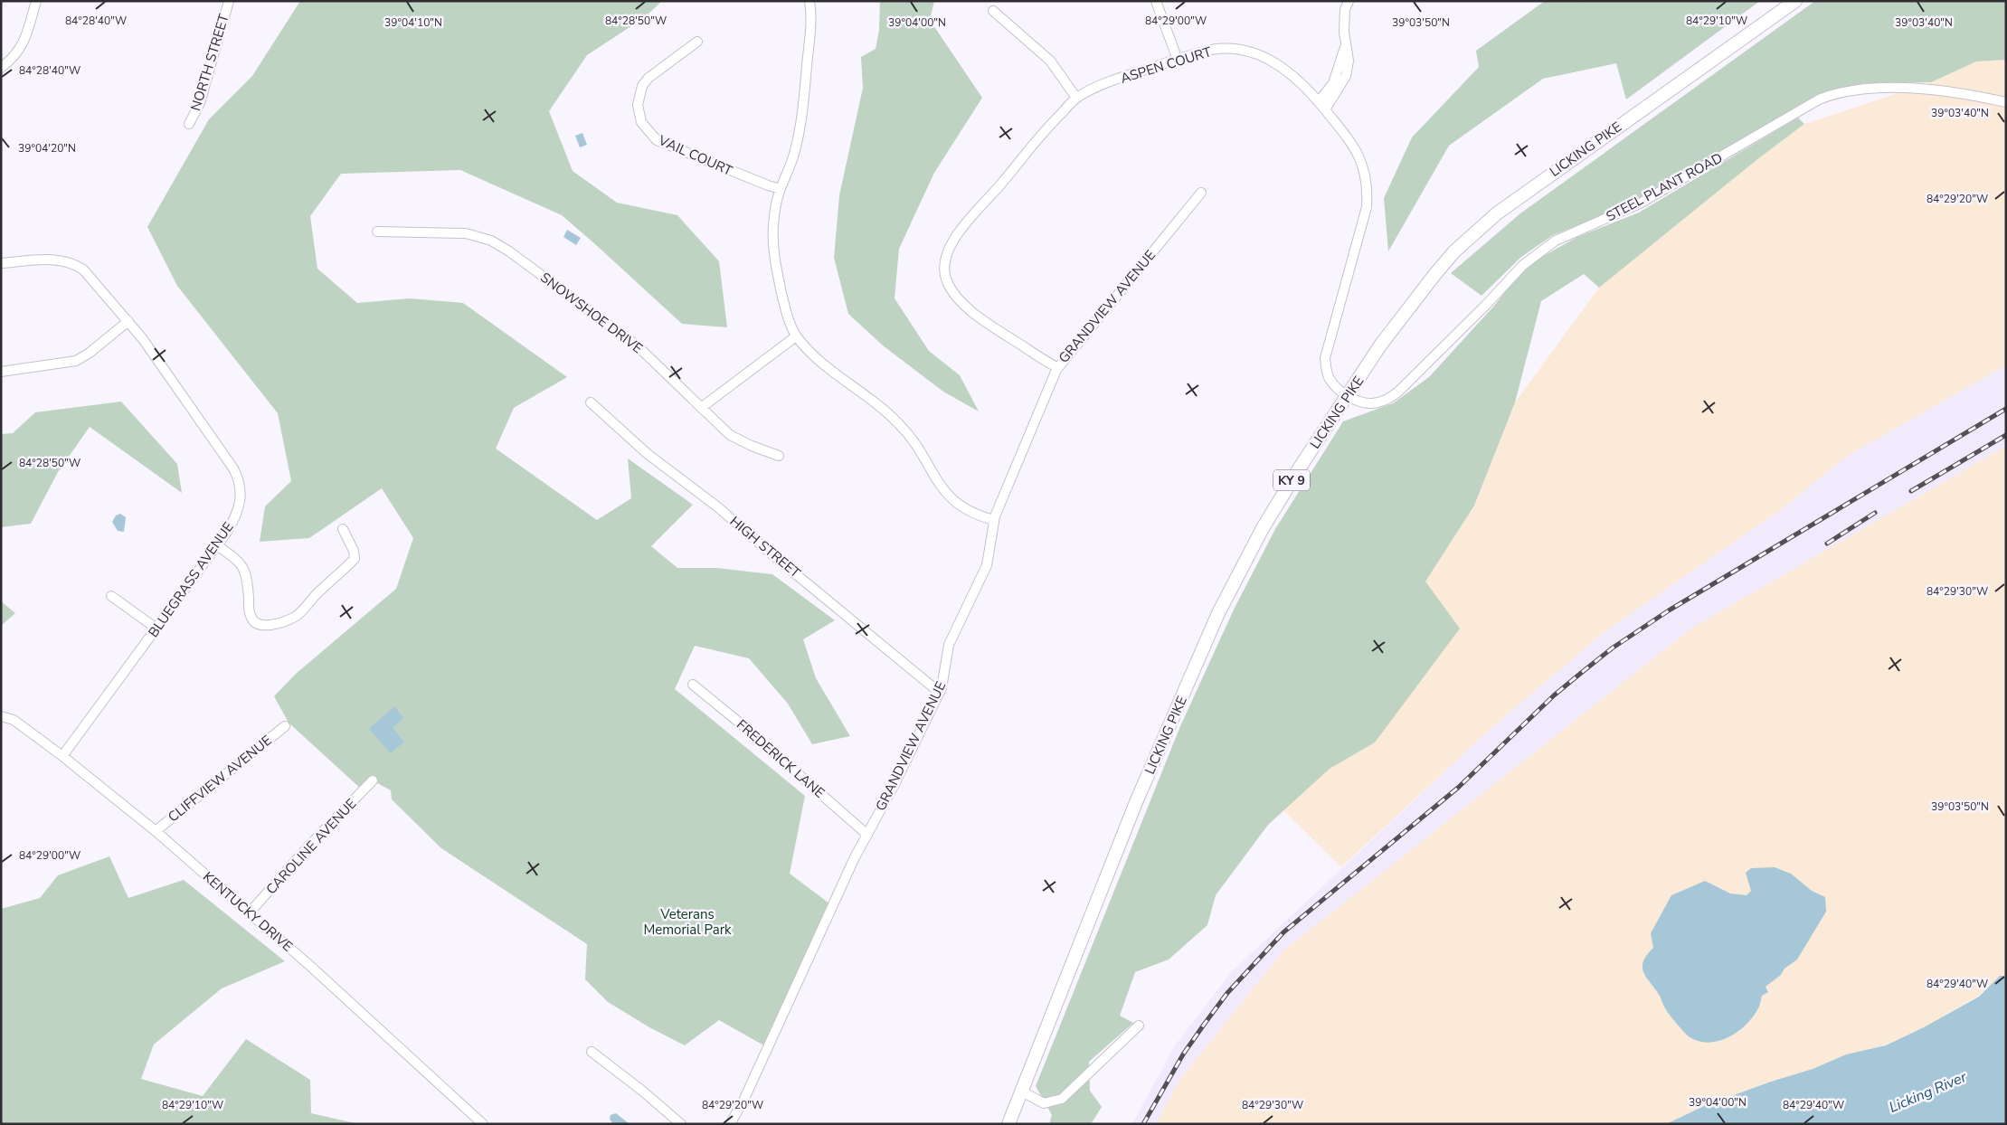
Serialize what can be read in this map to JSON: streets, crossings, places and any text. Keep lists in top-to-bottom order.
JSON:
{
  "streets": {
    "main road": ["LICKING PIKE", "KY 9"],
    "street": [
      "NORTH STREET",
      "ASPEN COURT",
      "VAIL COURT",
      "STEEL PLANT ROAD",
      "GRANDVIEW AVENUE",
      "SNOWSHOE DRIVE",
      "HIGH STREET",
      "BLUEGRASS AVENUE",
      "FREDERICK LANE",
      "CLIFFVIEW AVENUE",
      "CAROLINE AVENUE",
      "KENTUCKY DRIVE"
    ]
  },
  "crossings": [
    ["ASPEN COURT", "LICKING PIKE"],
    ["ASPEN COURT", "STEEL PLANT ROAD"],
    ["ASPEN COURT", "GRANDVIEW AVENUE"],
    ["LICKING PIKE", "STEEL PLANT ROAD"],
    ["GRANDVIEW AVENUE", "HIGH STREET"],
    ["GRANDVIEW AVENUE", "FREDERICK LANE"],
    ["BLUEGRASS AVENUE", "KENTUCKY DRIVE"],
    ["CLIFFVIEW AVENUE", "KENTUCKY DRIVE"],
    ["CAROLINE AVENUE", "KENTUCKY DRIVE"]
  ],
  "water": ["Licking River"],
  "parks": ["Veterans Memorial Park"],
  "coordinates": [
    "84°28'40\"W",
    "84°28'50\"W",
    "84°29'00\"W",
    "84°29'10\"W",
    "39°04'10\"N",
    "39°04'00\"N",
    "39°03'50\"N",
    "39°03'40\"N",
    "39°04'20\"N",
    "84°29'20\"W",
    "84°29'30\"W",
    "84°29'40\"W"
  ]
}
